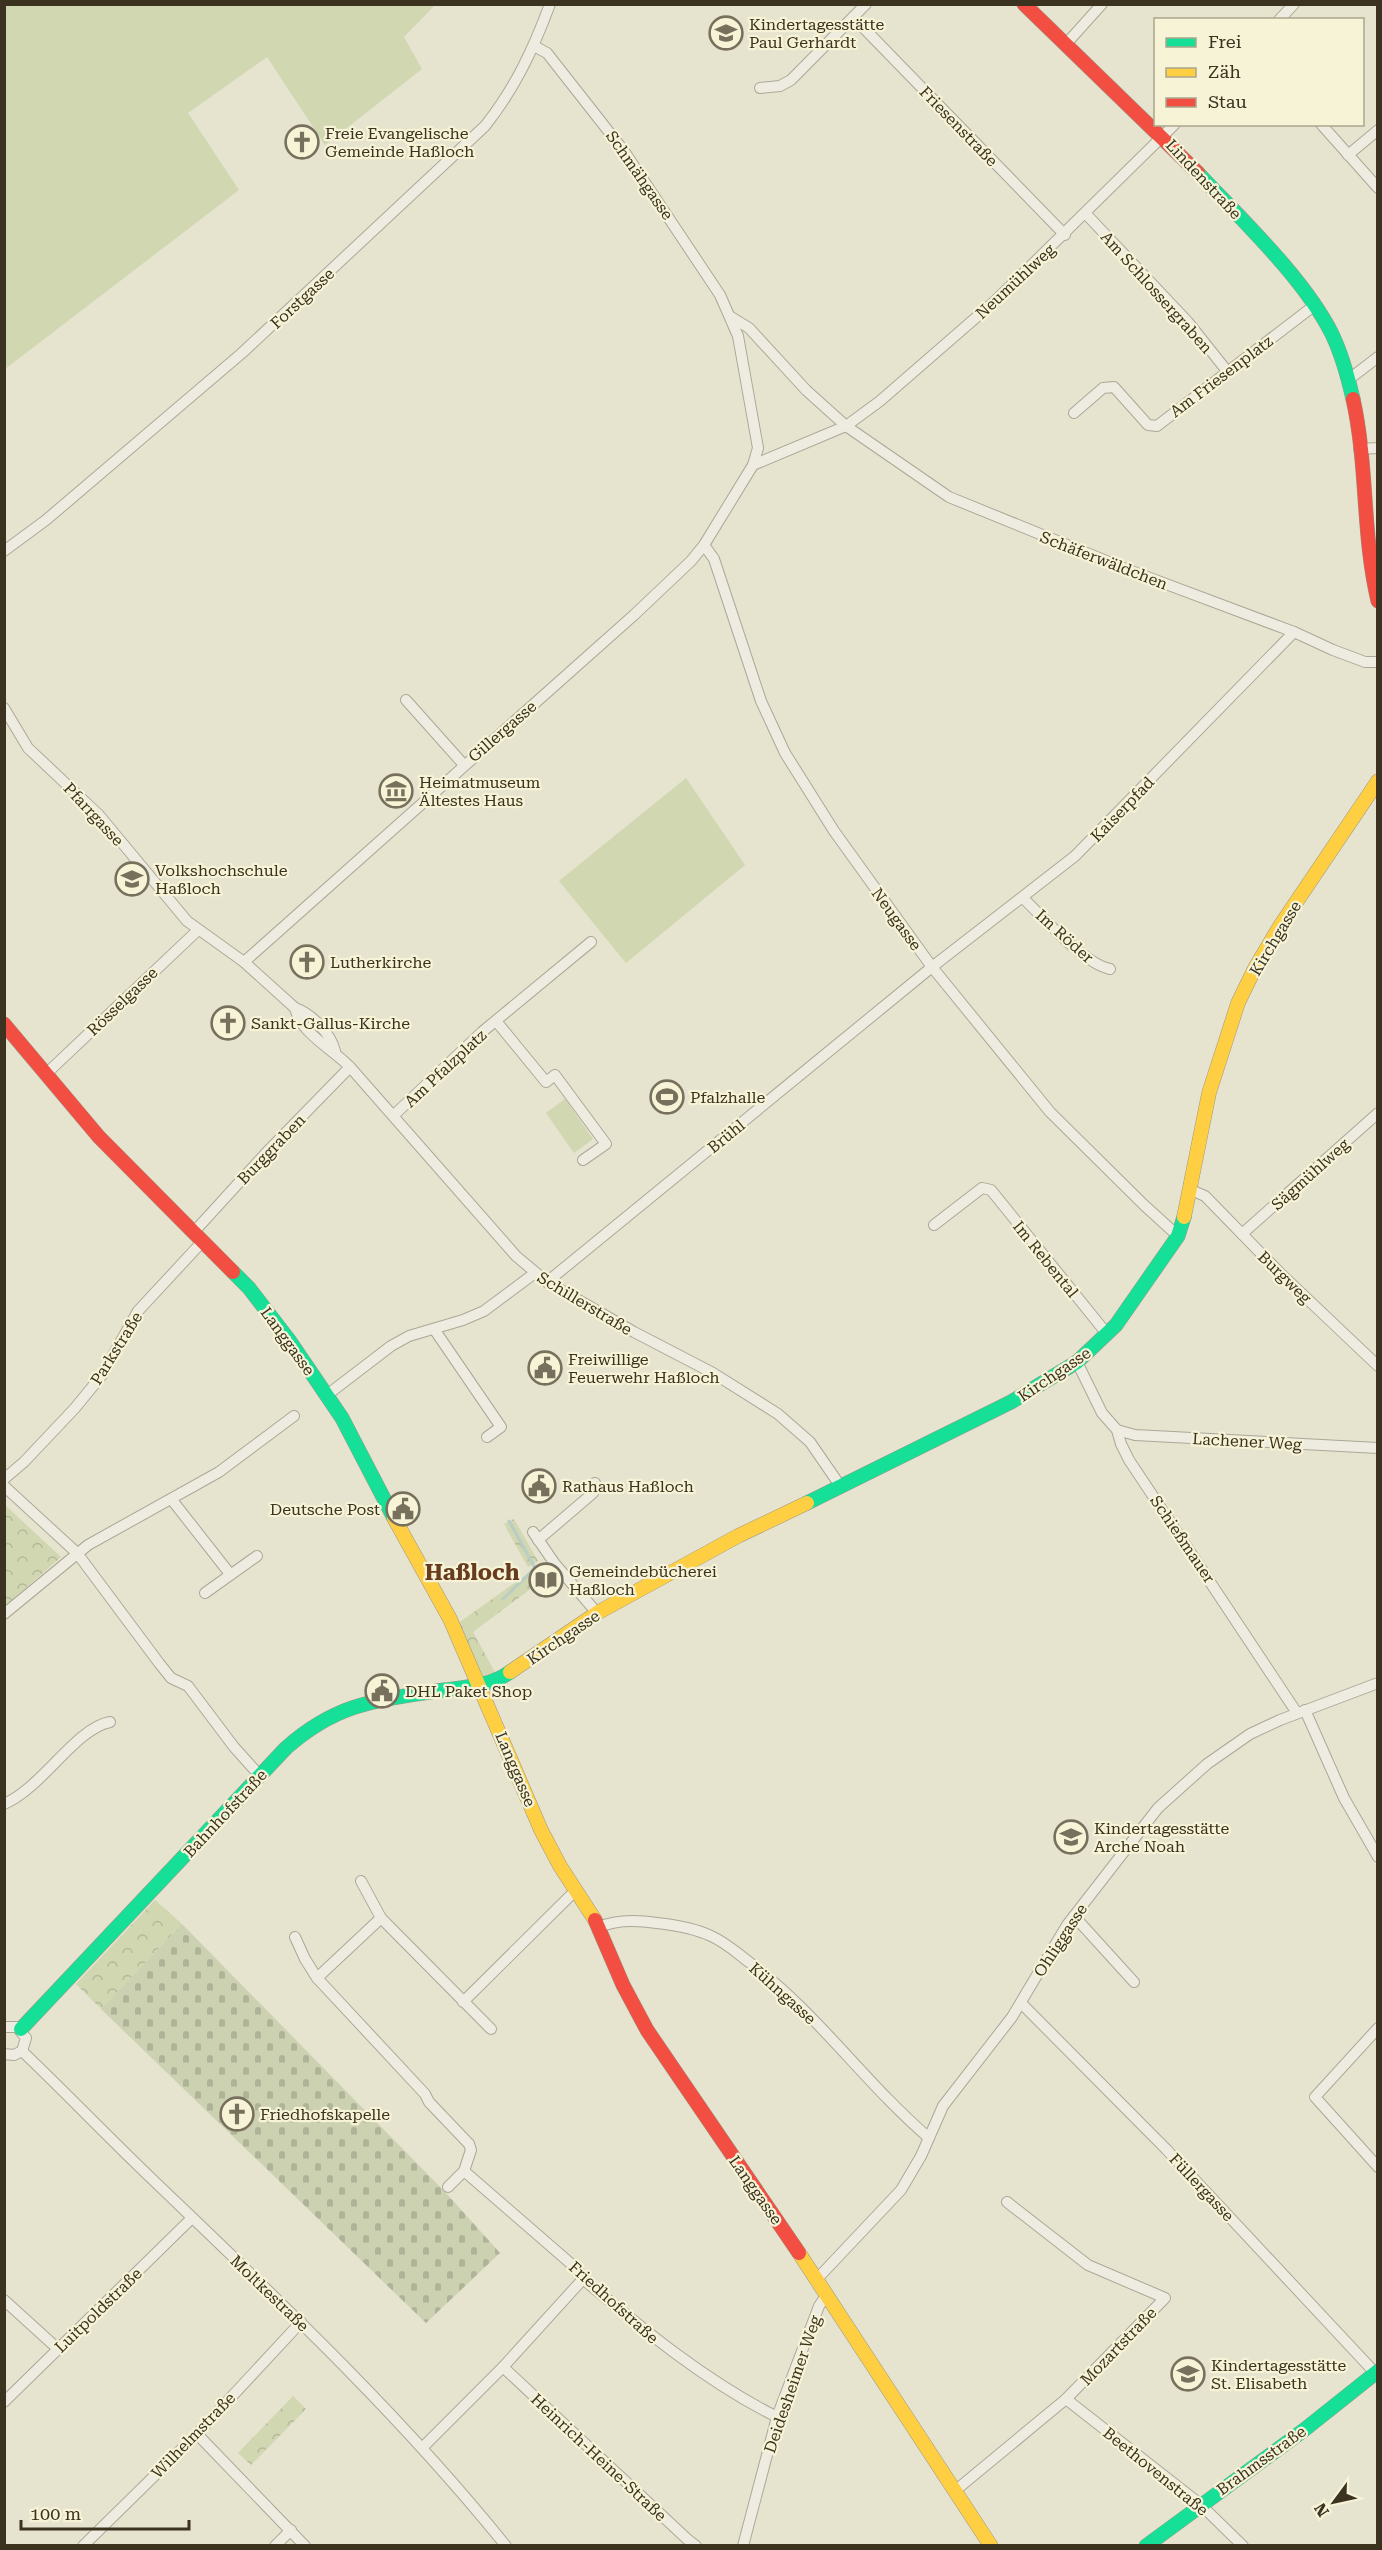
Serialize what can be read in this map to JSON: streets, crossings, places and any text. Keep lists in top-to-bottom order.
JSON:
{
  "streets": {
    "street": [
      "Friesenstraße",
      "Schmähgasse",
      "Lindenstraße",
      "Neumühlweg",
      "Am Schlossergraben",
      "Forstgasse",
      "Am Friesenplatz",
      "Schäferwäldchen",
      "Gillergasse",
      "Kaiserpfad",
      "Pfarrgasse",
      "Neugasse",
      "Im Röder",
      "Kirchgasse",
      "Rösselgasse",
      "Am Pfalzplatz",
      "Brühl",
      "Burggraben",
      "Sägmühlweg",
      "Im Rebental",
      "Burgweg",
      "Schillerstraße",
      "Langgasse",
      "Parkstraße",
      "Lachener Weg",
      "Schießmauer",
      "Bahnhofstraße",
      "Ohliggasse",
      "Kühngasse",
      "Füllergasse",
      "Moltkestraße",
      "Friedhofstraße",
      "Luitpoldstraße",
      "Mozartstraße",
      "Deidesheimer Weg",
      "Wilhelmstraße",
      "Heinrich-Heine-Straße",
      "Brahmsstraße",
      "Beethovenstraße"
    ]
  },
  "crossings": [
    ["Friesenstraße", "Neumühlweg"],
    ["Schmähgasse", "Neumühlweg"],
    ["Schmähgasse", "Forstgasse"],
    ["Schmähgasse", "Schäferwäldchen"],
    ["Schmähgasse", "Gillergasse"],
    ["Schmähgasse", "Neugasse"],
    ["Lindenstraße", "Neumühlweg"],
    ["Lindenstraße", "Am Friesenplatz"],
    ["Neumühlweg", "Am Schlossergraben"],
    ["Neumühlweg", "Schäferwäldchen"],
    ["Am Schlossergraben", "Am Friesenplatz"],
    ["Schäferwäldchen", "Kaiserpfad"],
    ["Gillergasse", "Pfarrgasse"],
    ["Gillergasse", "Neugasse"],
    ["Gillergasse", "Schillerstraße"],
    ["Kaiserpfad", "Neugasse"],
    ["Kaiserpfad", "Im Röder"],
    ["Kaiserpfad", "Brühl"],
    ["Pfarrgasse", "Rösselgasse"],
    ["Pfarrgasse", "Schillerstraße"],
    ["Neugasse", "Kirchgasse"],
    ["Neugasse", "Brühl"],
    ["Kirchgasse", "Im Rebental"],
    ["Kirchgasse", "Burgweg"],
    ["Kirchgasse", "Schillerstraße"],
    ["Kirchgasse", "Langgasse"],
    ["Kirchgasse", "Schießmauer"],
    ["Kirchgasse", "Bahnhofstraße"],
    ["Rösselgasse", "Langgasse"],
    ["Am Pfalzplatz", "Schillerstraße"],
    ["Brühl", "Schillerstraße"],
    ["Burggraben", "Schillerstraße"],
    ["Burggraben", "Langgasse"],
    ["Burggraben", "Parkstraße"],
    ["Sägmühlweg", "Burgweg"],
    ["Langgasse", "Parkstraße"],
    ["Langgasse", "Bahnhofstraße"],
    ["Langgasse", "Ohliggasse"],
    ["Langgasse", "Kühngasse"],
    ["Langgasse", "Mozartstraße"],
    ["Langgasse", "Deidesheimer Weg"],
    ["Lachener Weg", "Schießmauer"],
    ["Schießmauer", "Ohliggasse"],
    ["Ohliggasse", "Kühngasse"],
    ["Ohliggasse", "Füllergasse"],
    ["Füllergasse", "Brahmsstraße"],
    ["Moltkestraße", "Luitpoldstraße"],
    ["Moltkestraße", "Wilhelmstraße"],
    ["Friedhofstraße", "Deidesheimer Weg"],
    ["Mozartstraße", "Beethovenstraße"],
    ["Brahmsstraße", "Beethovenstraße"]
  ],
  "districts": ["Haßloch"],
  "places": {
    "school or university": [
      "Kindertagesstätte Paul Gerhardt",
      "Volkshochschule Haßloch",
      "Kindertagesstätte Arche Noah",
      "Kindertagesstätte St. Elisabeth"
    ],
    "church": [
      "Freie Evangelische Gemeinde Haßloch",
      "Lutherkirche",
      "Sankt-Gallus-Kirche",
      "Friedhofskapelle"
    ],
    "museum": ["Heimatmuseum Ältestes Haus"],
    "sports": ["Pfalzhalle"],
    "public building": [
      "Freiwillige Feuerwehr Haßloch",
      "Rathaus Haßloch",
      "Deutsche Post",
      "DHL Paket Shop"
    ],
    "library": ["Gemeindebücherei Haßloch"]
  },
  "legend": ["Frei", "Zäh", "Stau"],
  "scale_bar": "100 m",
  "north": "bottom left"
}
